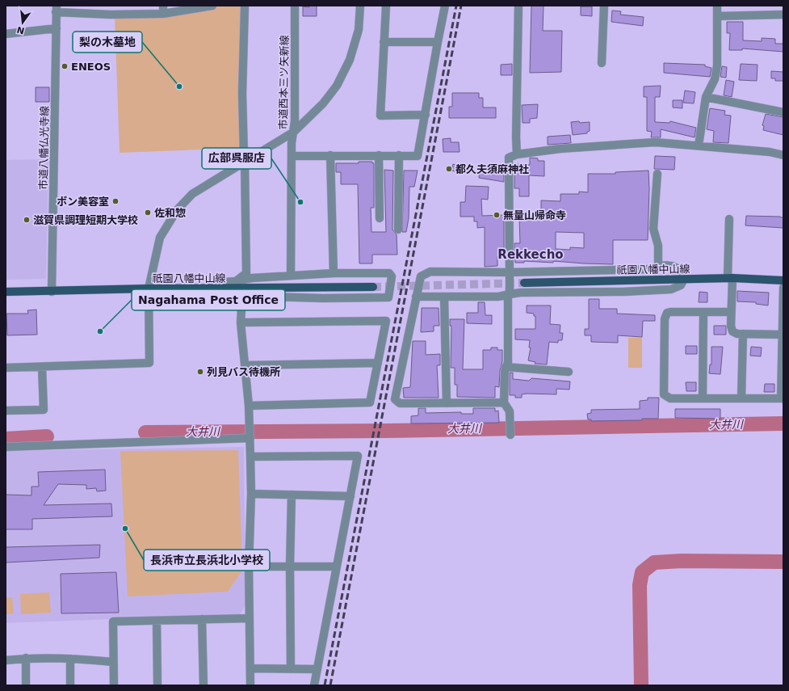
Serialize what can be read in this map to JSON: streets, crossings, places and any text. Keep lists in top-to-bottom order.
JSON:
{
  "streets": {
    "main road": ["祇園八幡中山線"],
    "street": ["市道西本三ツ矢新線", "市道八幡仏光寺線"]
  },
  "crossings": [
    ["市道八幡仏光寺線", "祇園八幡中山線"]
  ],
  "districts": ["Rekkecho"],
  "water": ["大井川"],
  "places": [
    "ENEOS",
    "梨の木墓地",
    "都久夫須麻神社",
    "ボン美容室",
    "広部呉服店",
    "佐和惣",
    "無量山帰命寺",
    "滋賀県調理短期大学校",
    "Nagahama Post Office",
    "列見バス待機所",
    "長浜市立長浜北小学校"
  ],
  "north": "bottom"
}
